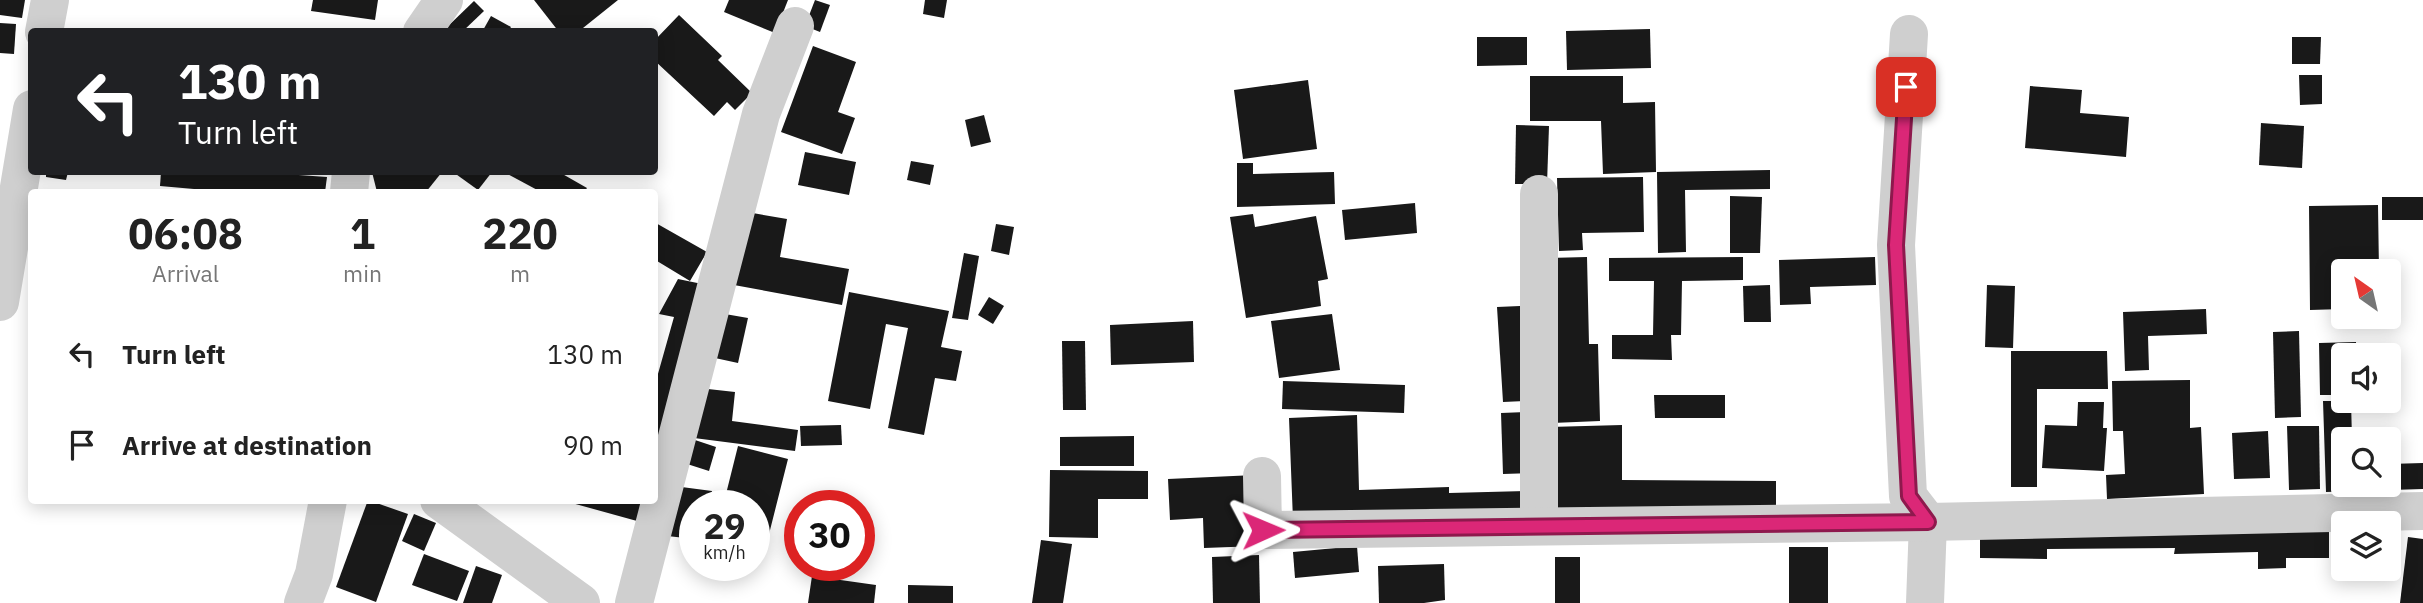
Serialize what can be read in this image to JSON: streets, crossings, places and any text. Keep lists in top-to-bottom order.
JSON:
{
  "north": "top left",
  "page": {
    "turn": ["130 m", "Turn left"],
    "eta": [
      "06:08",
      "Arrival",
      "1",
      "min",
      "220",
      "m"
    ],
    "list": [
      {
        "name": "Turn left",
        "value": "130 m"
      },
      {
        "name": "Arrive at destination",
        "value": "90 m"
      }
    ],
    "speed": "29 km/h",
    "limit": "30"
  }
}
